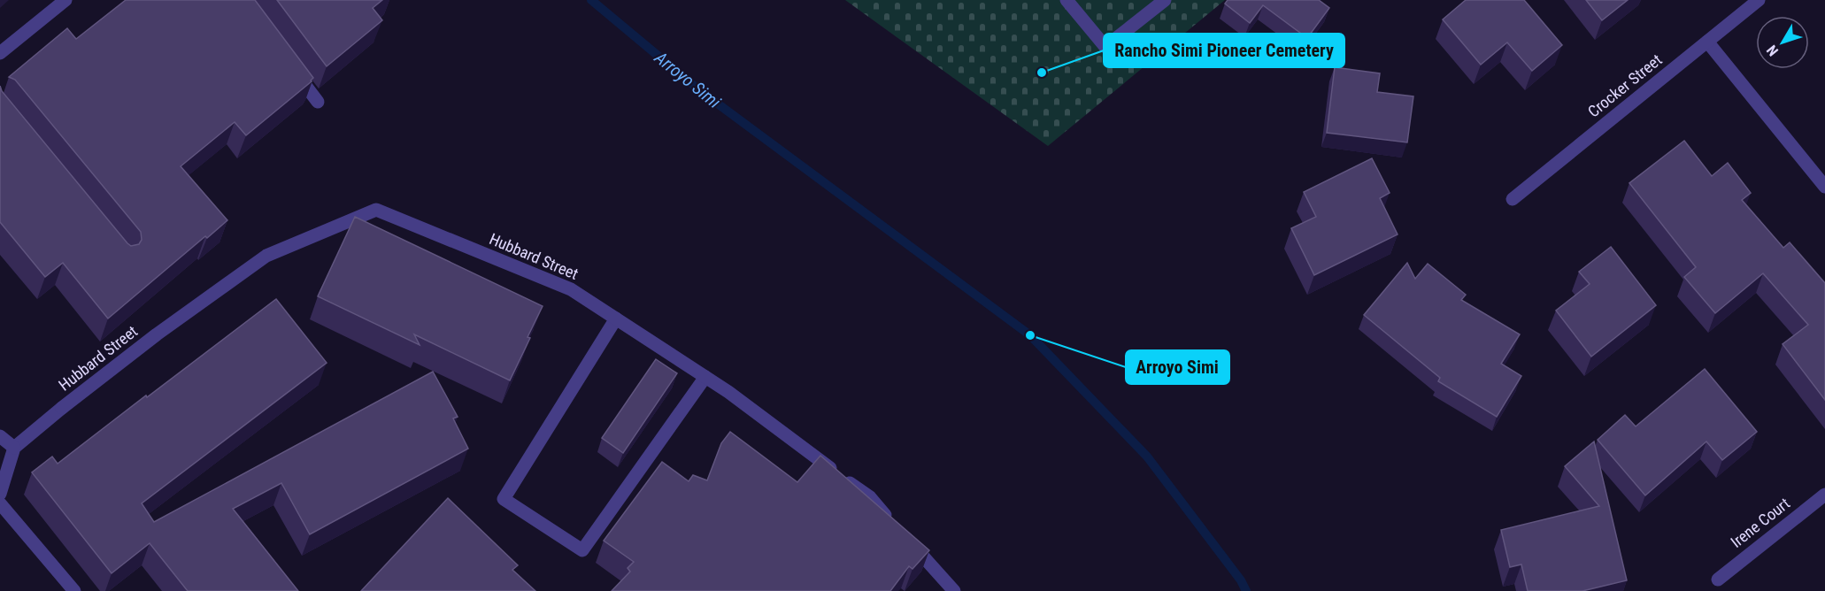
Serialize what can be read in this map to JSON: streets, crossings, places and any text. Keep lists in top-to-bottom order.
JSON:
{
  "streets": {
    "street": ["Crocker Street", "Hubbard Street", "Irene Court"]
  },
  "water": ["Arroyo Simi"],
  "places": ["Rancho Simi Pioneer Cemetery", "Arroyo Simi"],
  "north": "bottom left"
}
